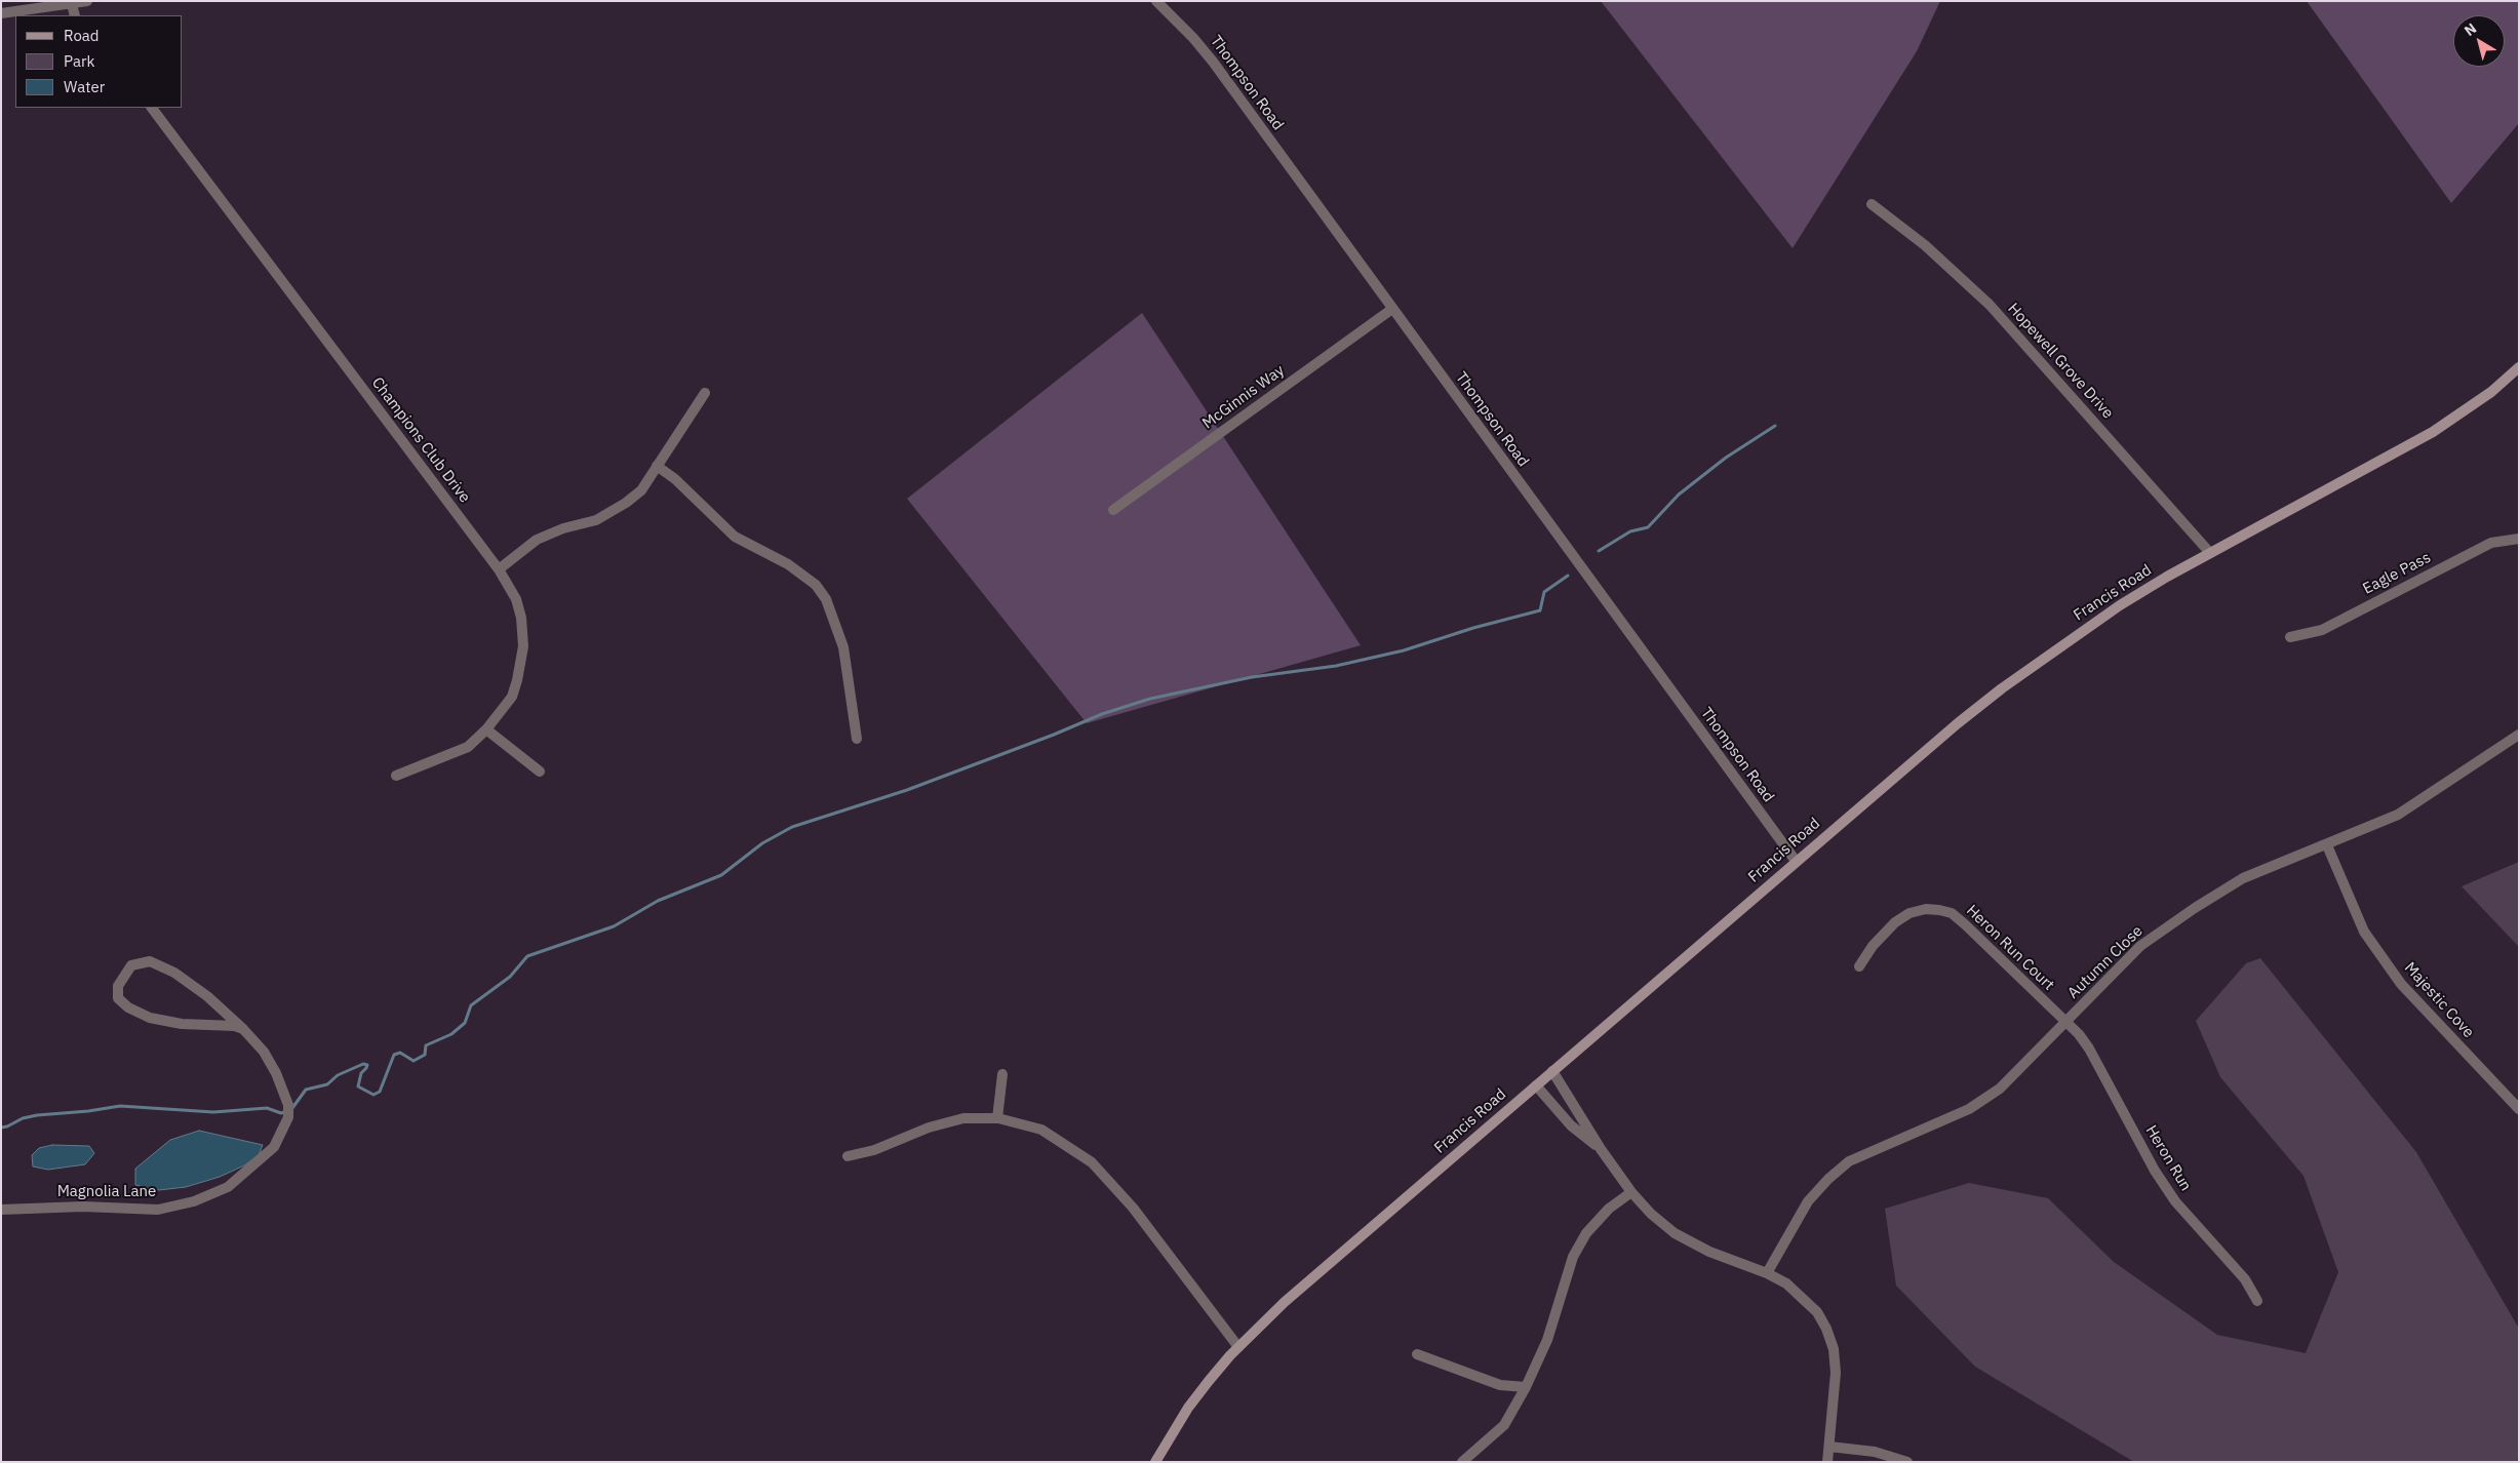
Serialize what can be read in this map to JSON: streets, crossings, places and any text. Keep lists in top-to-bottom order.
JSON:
{
  "streets": {
    "street": [
      "Thompson Road",
      "Hopewell Grove Drive",
      "McGinnis Way",
      "Champions Club Drive",
      "Eagle Pass",
      "Francis Road",
      "Heron Run Court",
      "Autumn Close",
      "Majestic Cove",
      "Heron Run",
      "Magnolia Lane"
    ]
  },
  "crossings": [
    ["Thompson Road", "McGinnis Way"],
    ["Thompson Road", "Francis Road"],
    ["Hopewell Grove Drive", "Francis Road"],
    ["Heron Run Court", "Autumn Close"],
    ["Heron Run Court", "Heron Run"],
    ["Autumn Close", "Majestic Cove"],
    ["Autumn Close", "Heron Run"]
  ],
  "legend": ["Road", "Park", "Water"],
  "north": "top left"
}
